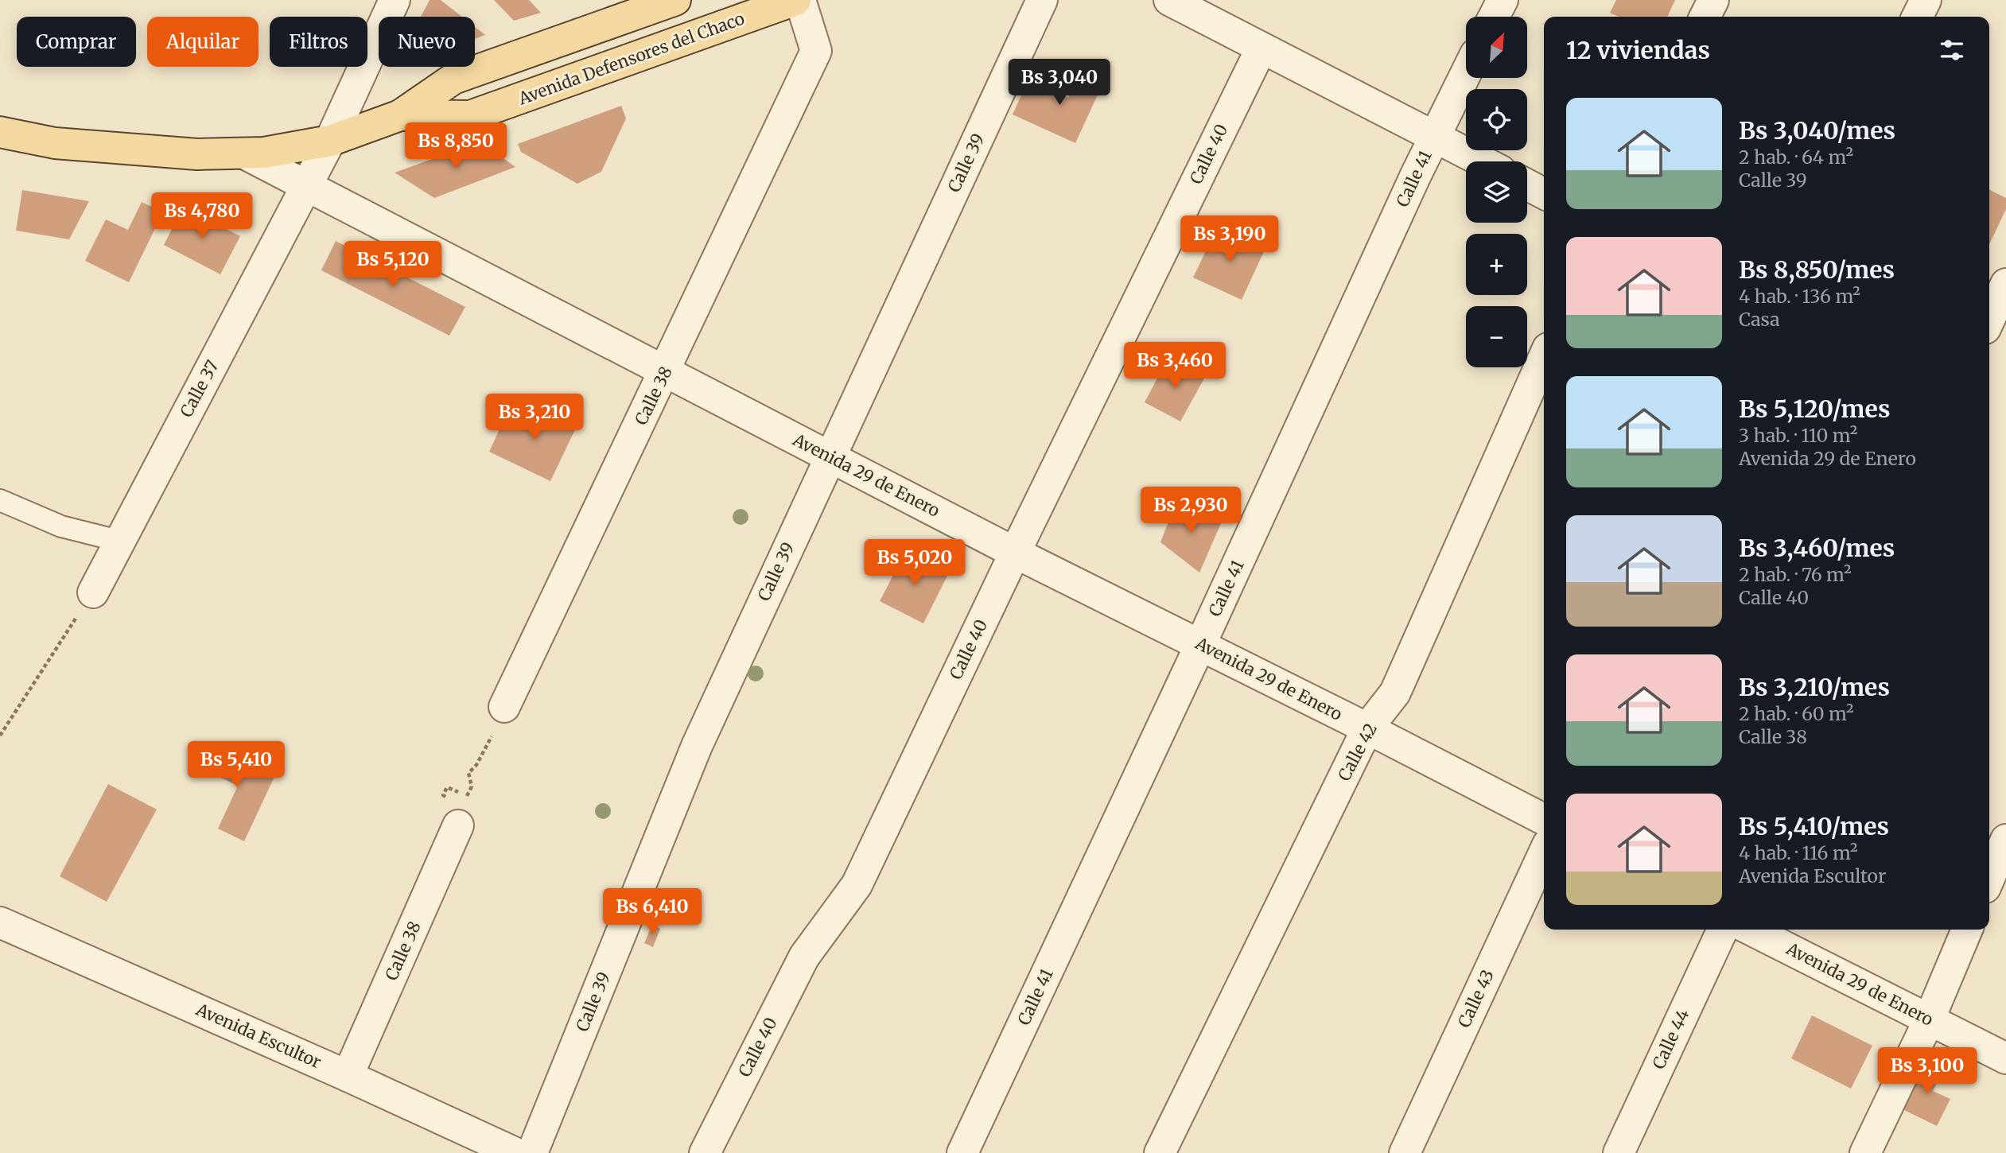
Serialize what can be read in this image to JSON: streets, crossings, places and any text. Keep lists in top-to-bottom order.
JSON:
{
  "streets": {
    "main road": ["Avenida Defensores del Chaco"],
    "street": [
      "Calle 40",
      "Calle 39",
      "Calle 41",
      "Calle 37",
      "Calle 38",
      "Avenida 29 de Enero",
      "Calle 42",
      "Calle 43",
      "Avenida Escultor",
      "Calle 44"
    ]
  },
  "crossings": [
    ["Calle 40", "Avenida 29 de Enero"],
    ["Calle 39", "Avenida 29 de Enero"],
    ["Calle 41", "Avenida 29 de Enero"],
    ["Calle 37", "Avenida 29 de Enero"],
    ["Calle 38", "Avenida 29 de Enero"],
    ["Calle 38", "Avenida Escultor"],
    ["Avenida 29 de Enero", "Calle 42"]
  ],
  "north": "top right",
  "page": {
    "map_buttons": ["+", "−"],
    "chip": [
      "Comprar",
      "Alquilar",
      "Filtros",
      "Nuevo"
    ],
    "heading": "12 viviendas",
    "price": [
      "Bs 3,040",
      "Bs 8,850",
      "Bs 4,780",
      "Bs 3,190",
      "Bs 5,120",
      "Bs 3,460",
      "Bs 3,210",
      "Bs 2,930",
      "Bs 5,020",
      "Bs 5,410",
      "Bs 6,410",
      "Bs 3,100"
    ],
    "list": [
      {
        "name": "Bs 3,040/mes",
        "note": "2 hab. · 64 m² · Calle 39"
      },
      {
        "name": "Bs 8,850/mes",
        "note": "4 hab. · 136 m² · Casa"
      },
      {
        "name": "Bs 5,120/mes",
        "note": "3 hab. · 110 m² · Avenida 29 de Enero"
      },
      {
        "name": "Bs 3,460/mes",
        "note": "2 hab. · 76 m² · Calle 40"
      },
      {
        "name": "Bs 3,210/mes",
        "note": "2 hab. · 60 m² · Calle 38"
      },
      {
        "name": "Bs 5,410/mes",
        "note": "4 hab. · 116 m² · Avenida Escultor"
      }
    ]
  }
}
